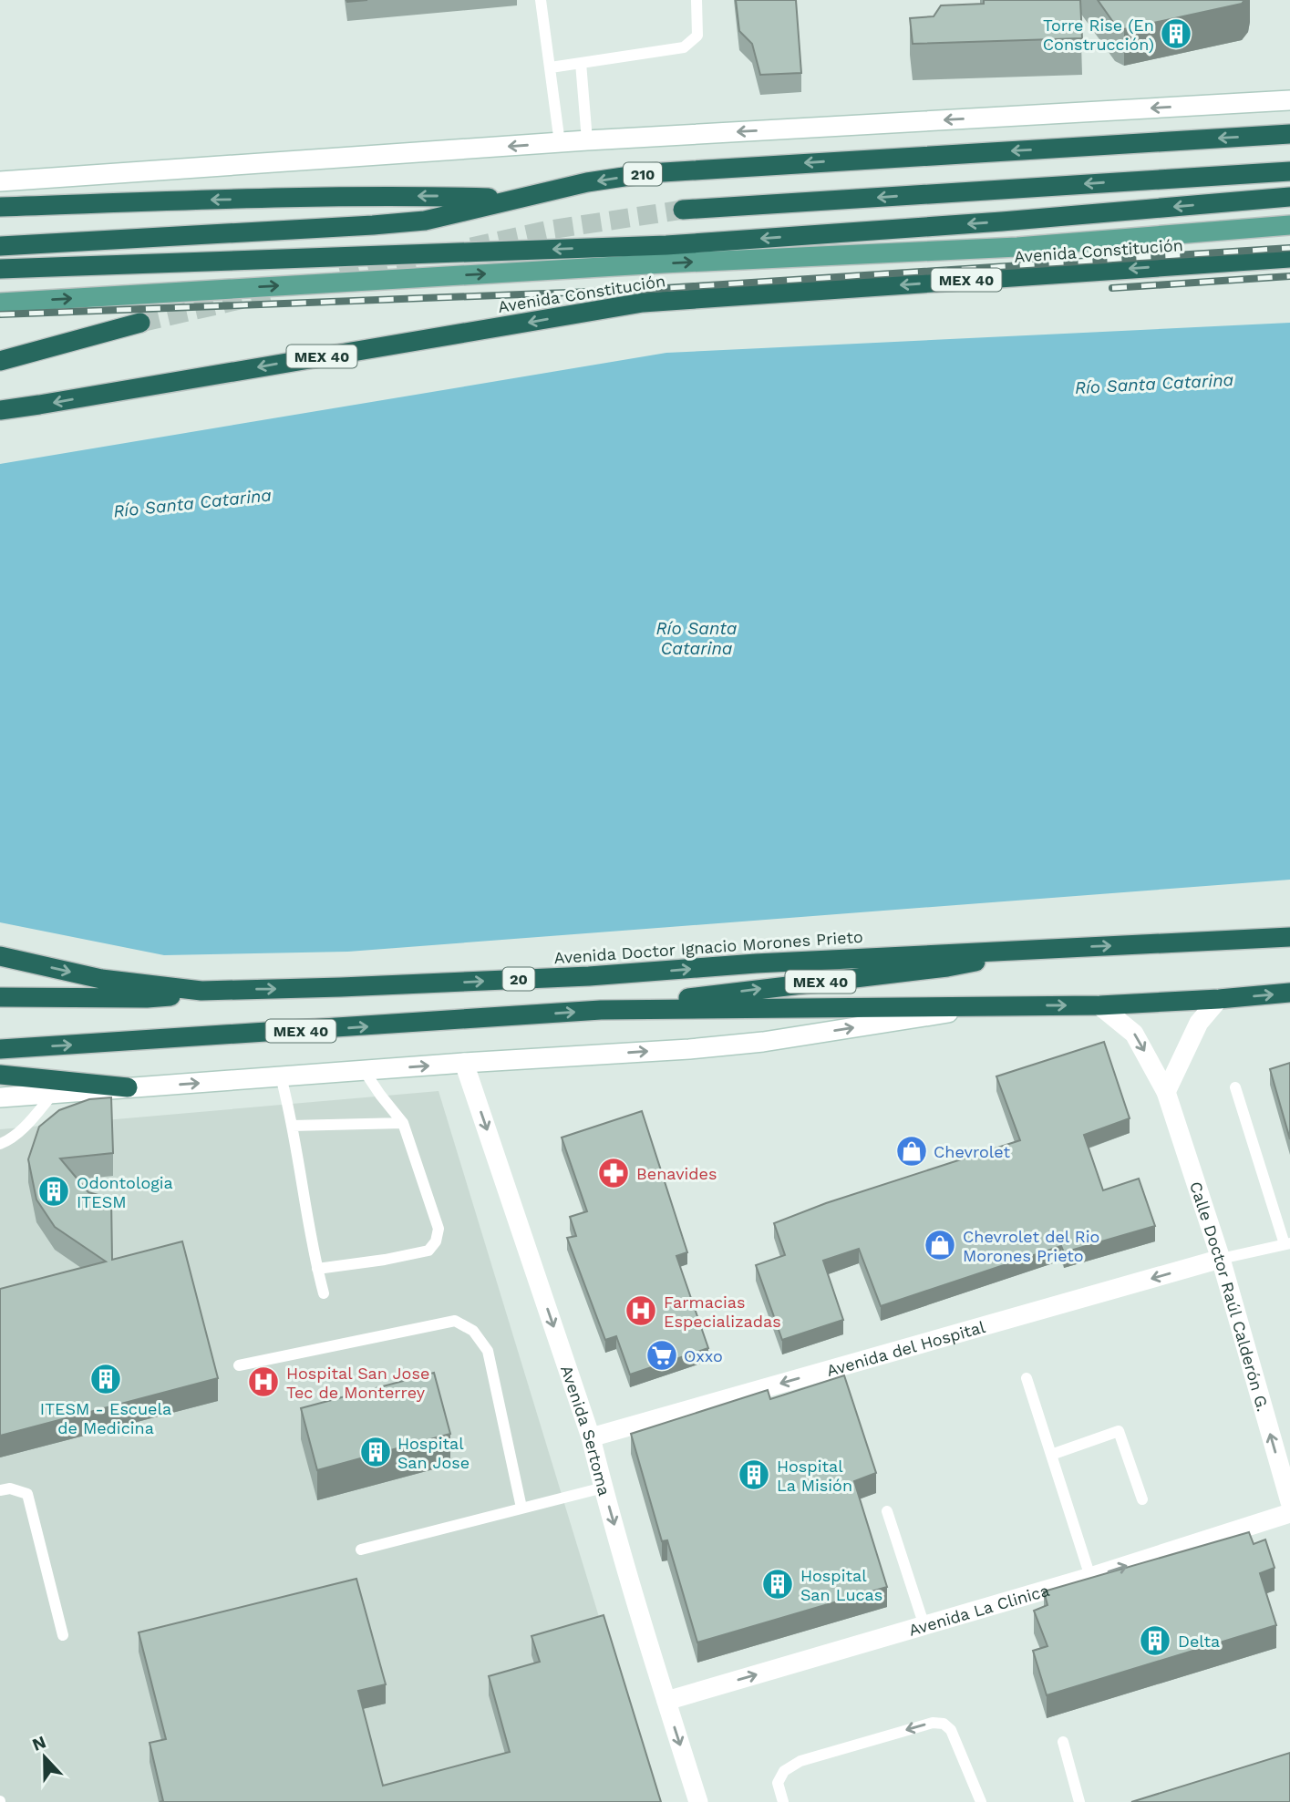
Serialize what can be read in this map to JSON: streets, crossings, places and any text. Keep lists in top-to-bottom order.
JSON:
{
  "streets": {
    "highway": [
      "210",
      "Avenida Constitución",
      "MEX 40",
      "Avenida Doctor Ignacio Morones Prieto",
      "20"
    ],
    "street": [
      "Calle Doctor Raúl Calderón G.",
      "Avenida del Hospital",
      "Avenida Sertoma",
      "Avenida La Clinica"
    ]
  },
  "crossings": [
    ["MEX 40", "Avenida Doctor Ignacio Morones Prieto"],
    ["Calle Doctor Raúl Calderón G.", "Avenida del Hospital"],
    ["Avenida del Hospital", "Avenida Sertoma"],
    ["Avenida Sertoma", "Avenida La Clinica"]
  ],
  "one_way": ["Avenida del Hospital", "Avenida Sertoma", "Avenida La Clinica"],
  "water": ["Río Santa Catarina"],
  "places": {
    "building": [
      "Torre Rise (En Construcción)",
      "Odontologia ITESM",
      "ITESM - Escuela de Medicina",
      "Hospital San Jose",
      "Hospital La Misión",
      "Hospital San Lucas",
      "Delta"
    ],
    "shop": ["Chevrolet", "Chevrolet del Rio Morones Prieto"],
    "pharmacy": ["Benavides"],
    "hospital": ["Farmacias Especializadas", "Hospital San Jose Tec de Monterrey"],
    "supermarket": ["Oxxo"]
  },
  "north": "top"
}
